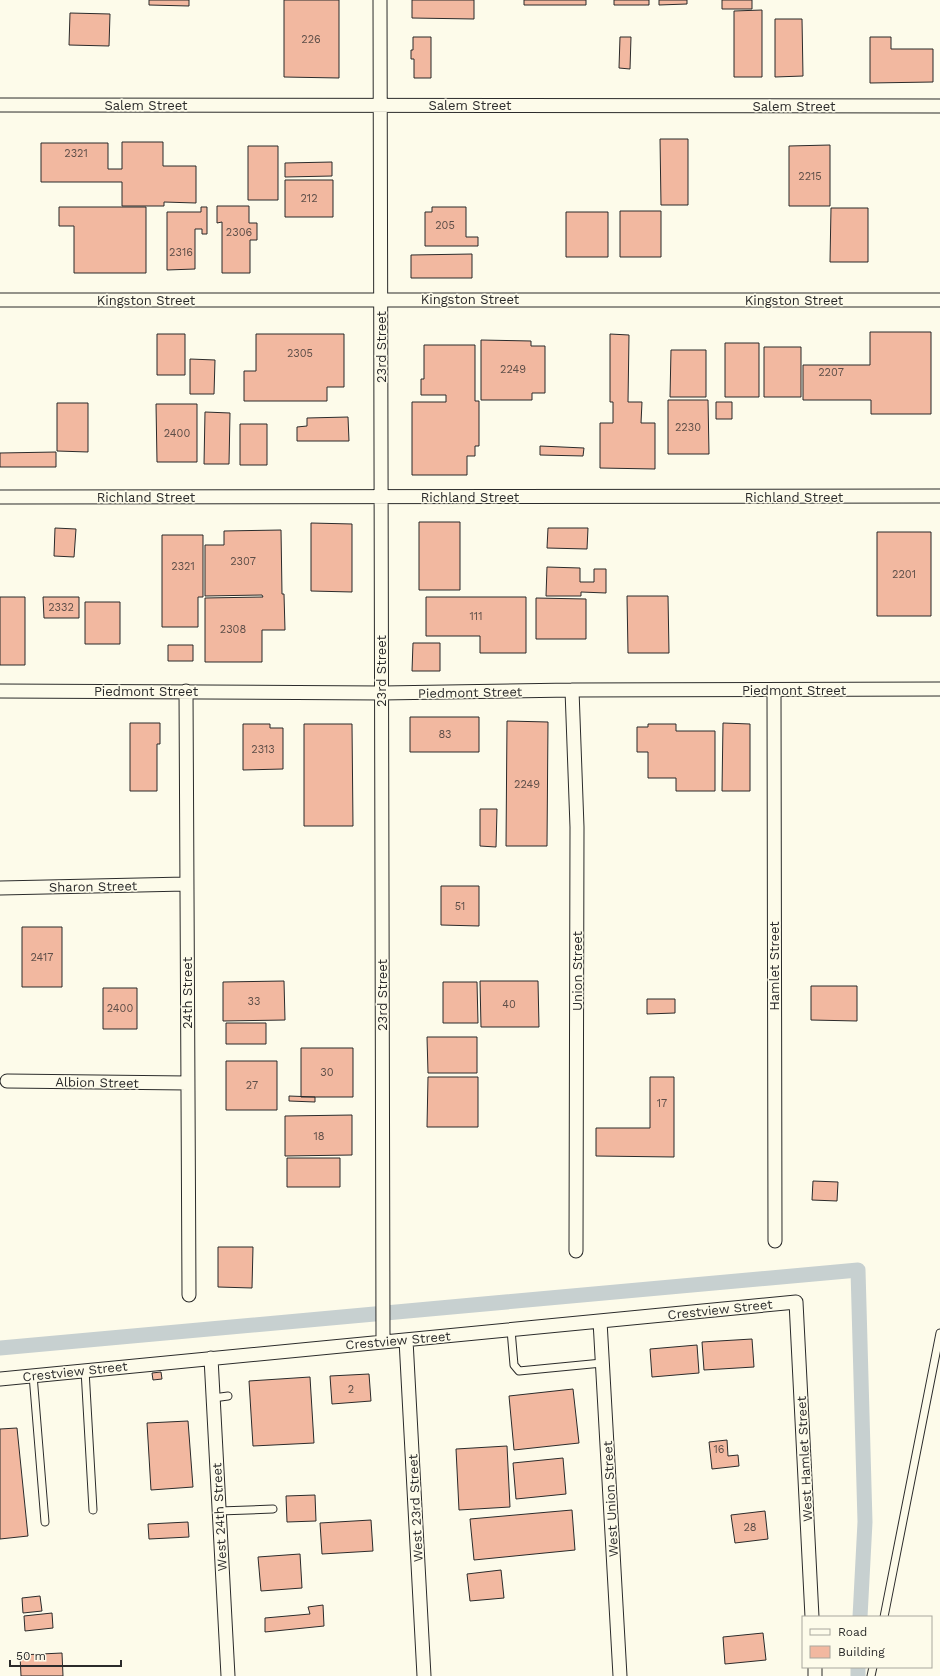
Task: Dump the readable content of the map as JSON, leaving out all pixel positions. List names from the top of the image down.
{
  "streets": {
    "street": [
      "Salem Street",
      "Kingston Street",
      "23rd Street",
      "Richland Street",
      "Piedmont Street",
      "Sharon Street",
      "Hamlet Street",
      "Union Street",
      "24th Street",
      "Albion Street",
      "Crestview Street",
      "West Hamlet Street",
      "West Union Street",
      "West 23rd Street",
      "West 24th Street"
    ]
  },
  "crossings": [
    ["Salem Street", "23rd Street"],
    ["Kingston Street", "23rd Street"],
    ["23rd Street", "Richland Street"],
    ["23rd Street", "Piedmont Street"],
    ["23rd Street", "Crestview Street"],
    ["Piedmont Street", "Hamlet Street"],
    ["Piedmont Street", "Union Street"],
    ["Piedmont Street", "24th Street"],
    ["Sharon Street", "24th Street"],
    ["24th Street", "Albion Street"],
    ["Crestview Street", "West Hamlet Street"],
    ["Crestview Street", "West Union Street"],
    ["Crestview Street", "West 23rd Street"],
    ["Crestview Street", "West 24th Street"]
  ],
  "house_numbers": [
    "226",
    "2321",
    "2215",
    "212",
    "205",
    "2306",
    "2316",
    "2305",
    "2249",
    "2207",
    "2230",
    "2400",
    "2307",
    "2321",
    "2201",
    "2332",
    "111",
    "2308",
    "83",
    "2313",
    "2249",
    "51",
    "2417",
    "33",
    "40",
    "2400",
    "30",
    "27",
    "17",
    "18",
    "2",
    "16",
    "28"
  ],
  "legend": ["Road", "Building"],
  "scale_bar": "50 m"
}
